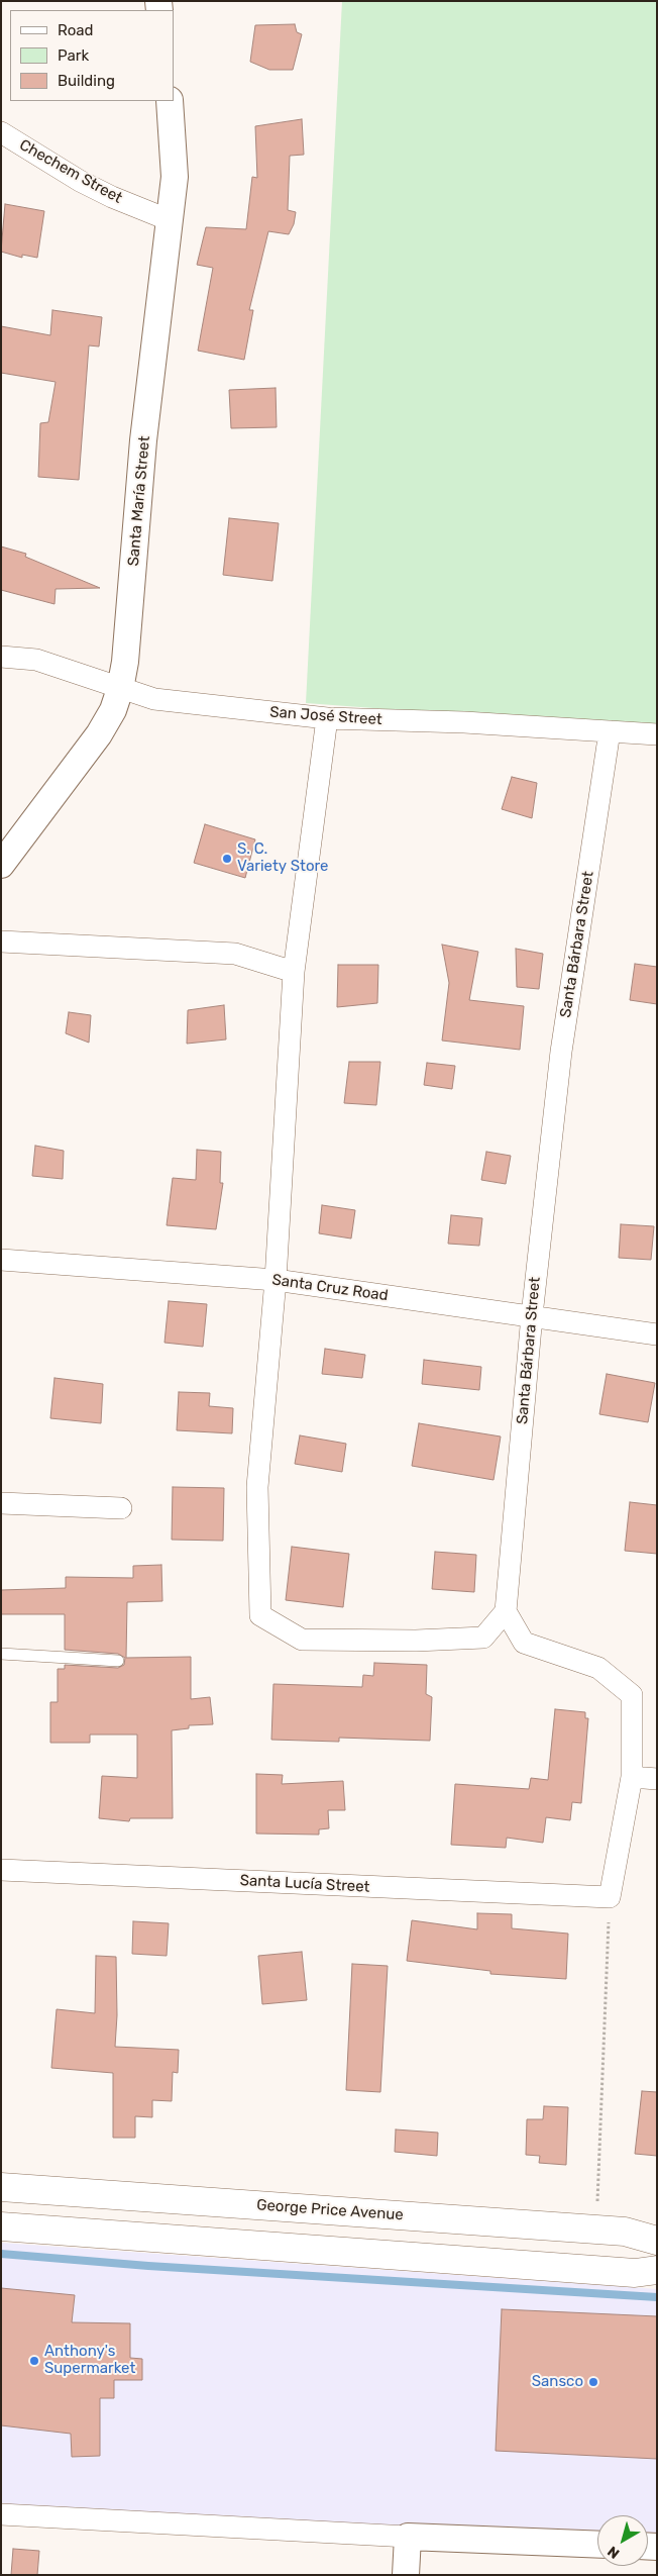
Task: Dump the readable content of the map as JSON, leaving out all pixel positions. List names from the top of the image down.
{
  "streets": {
    "main road": ["George Price Avenue"],
    "street": [
      "Chechem Street",
      "Santa María Street",
      "San José Street",
      "Santa Bárbara Street",
      "Santa Cruz Road",
      "Santa Lucía Street"
    ]
  },
  "crossings": [
    ["Chechem Street", "Santa María Street"],
    ["Santa María Street", "San José Street"],
    ["San José Street", "Santa Bárbara Street"],
    ["Santa Bárbara Street", "Santa Cruz Road"]
  ],
  "places": ["S. C. Variety Store", "Anthony's Supermarket", "Sansco"],
  "legend": ["Road", "Park", "Building"],
  "north": "bottom left"
}
